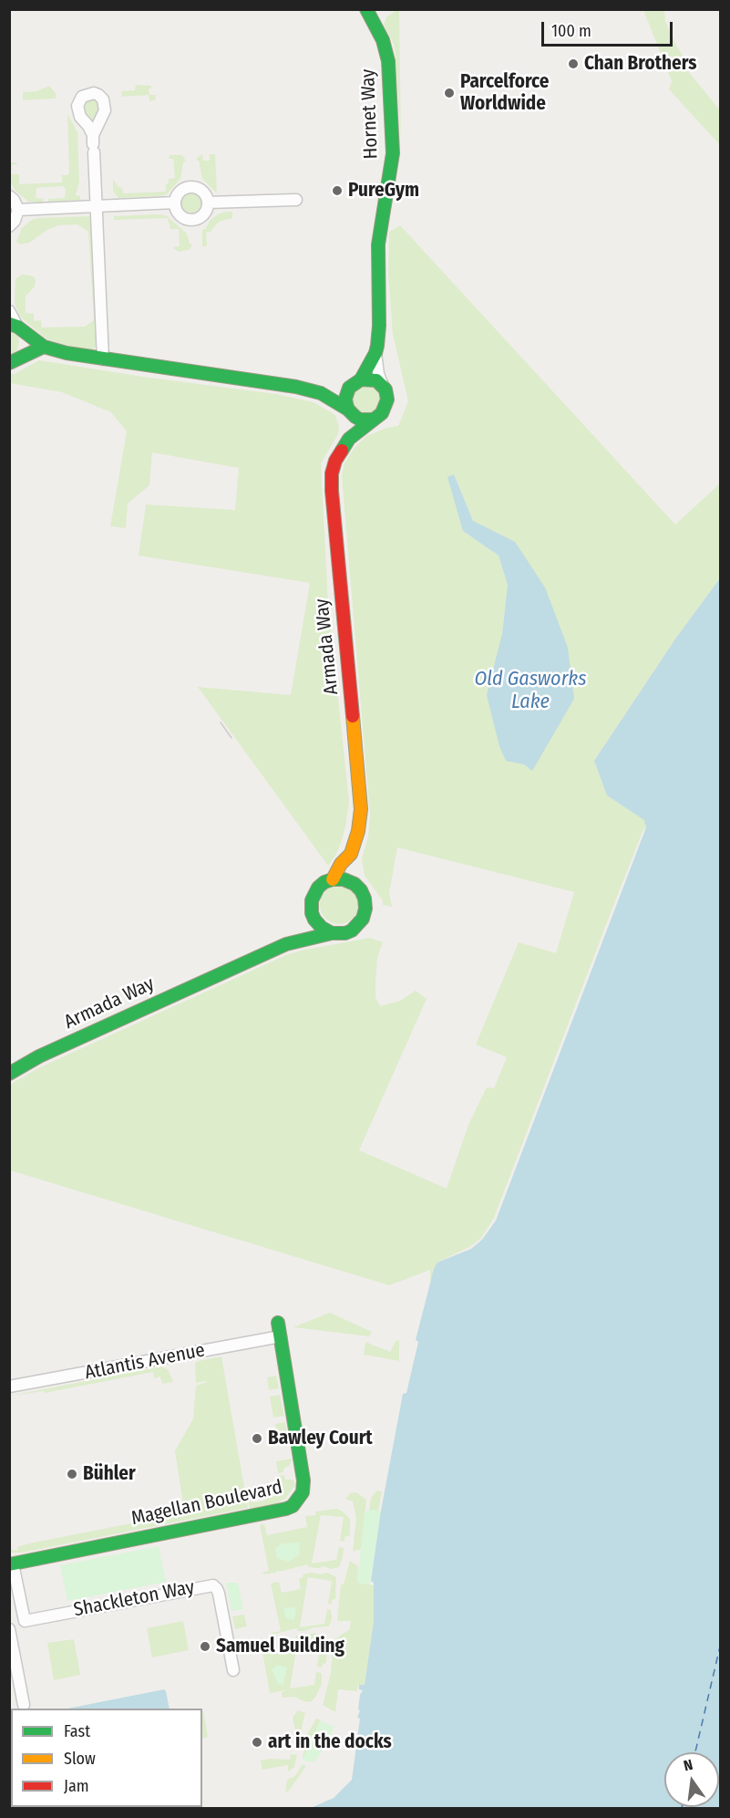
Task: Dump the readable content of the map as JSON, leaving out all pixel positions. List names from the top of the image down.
{
  "streets": {
    "street": [
      "Hornet Way",
      "Armada Way",
      "Atlantis Avenue",
      "Magellan Boulevard",
      "Shackleton Way"
    ]
  },
  "crossings": [
    ["Hornet Way", "Armada Way"],
    ["Atlantis Avenue", "Magellan Boulevard"],
    ["Magellan Boulevard", "Shackleton Way"]
  ],
  "water": ["Old Gasworks Lake"],
  "places": [
    "Chan Brothers",
    "Parcelforce Worldwide",
    "PureGym",
    "Bawley Court",
    "Bühler",
    "Samuel Building",
    "art in the docks"
  ],
  "legend": ["Fast", "Slow", "Jam"],
  "scale_bar": "100 m",
  "north": "top"
}
